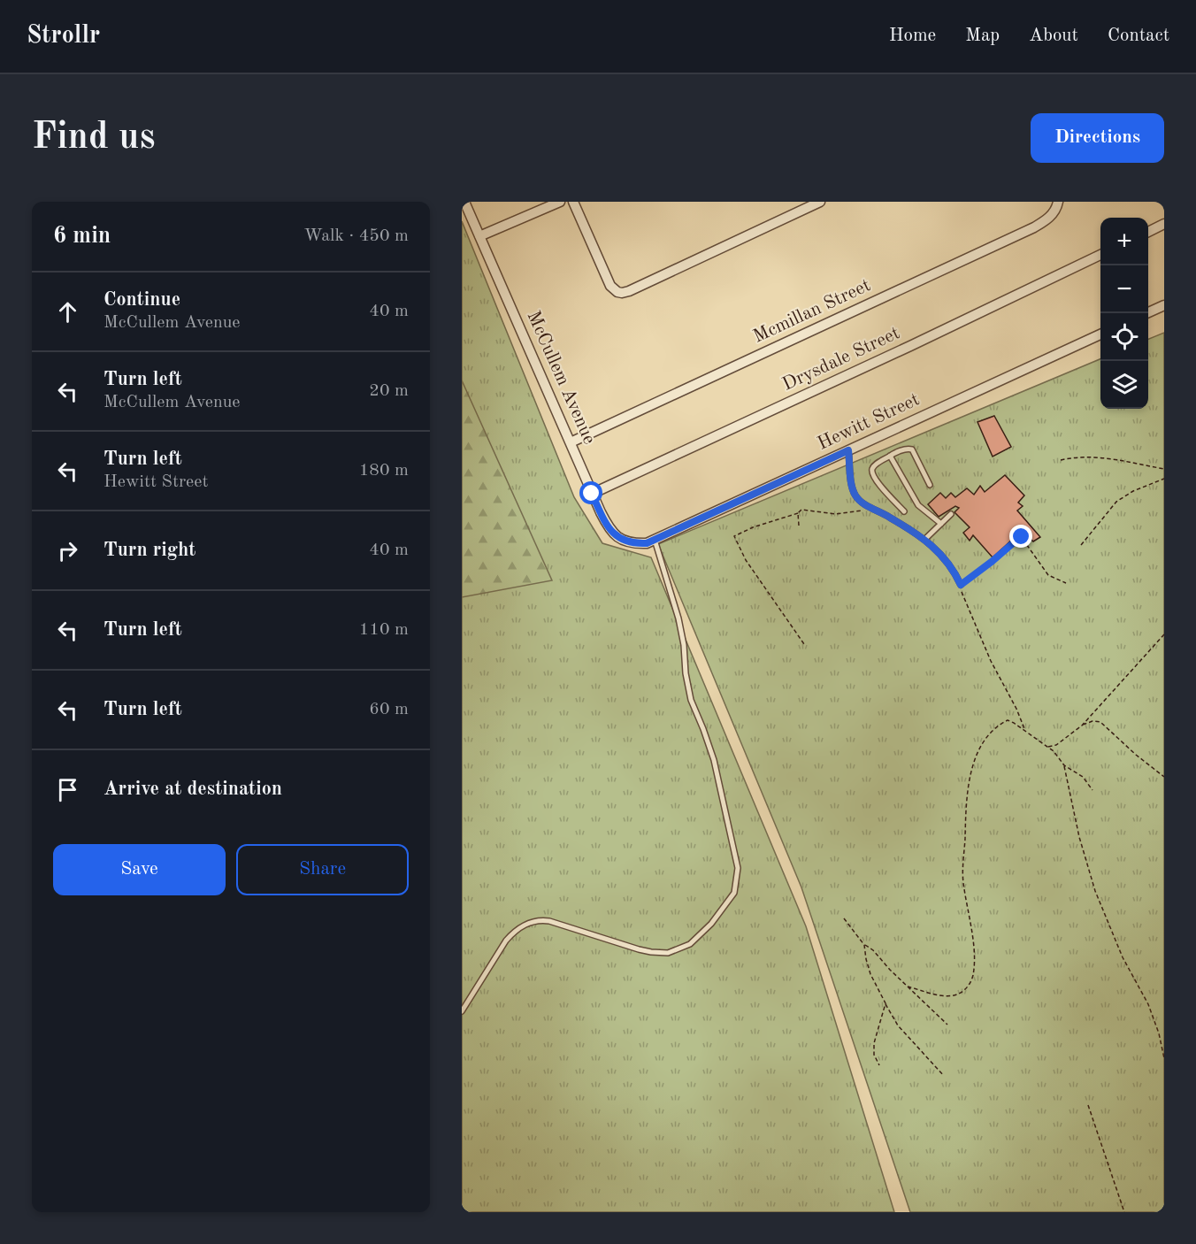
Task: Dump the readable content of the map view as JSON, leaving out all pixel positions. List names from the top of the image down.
{
  "streets": {
    "street": [
      "Mcmillan Street",
      "Drysdale Street",
      "McCullem Avenue",
      "Hewitt Street"
    ]
  },
  "crossings": [
    ["Mcmillan Street", "McCullem Avenue"],
    ["Drysdale Street", "McCullem Avenue"],
    ["McCullem Avenue", "Hewitt Street"]
  ],
  "page": {
    "header": "Strollr",
    "nav": [
      "Home",
      "Map",
      "About",
      "Contact"
    ],
    "buttons": [
      "Directions",
      ["Save", "Share"]
    ],
    "title": "Find us",
    "heading": ["6 min", "Walk · 450 m"],
    "map_buttons": ["+", "−"],
    "list": [
      ["Continue", "McCullem Avenue", "40 m"],
      ["Turn left", "McCullem Avenue", "20 m"],
      ["Turn left", "Hewitt Street", "180 m"],
      ["Turn right", "40 m"],
      ["Turn left", "110 m"],
      ["Turn left", "60 m"],
      "Arrive at destination"
    ]
  }
}
